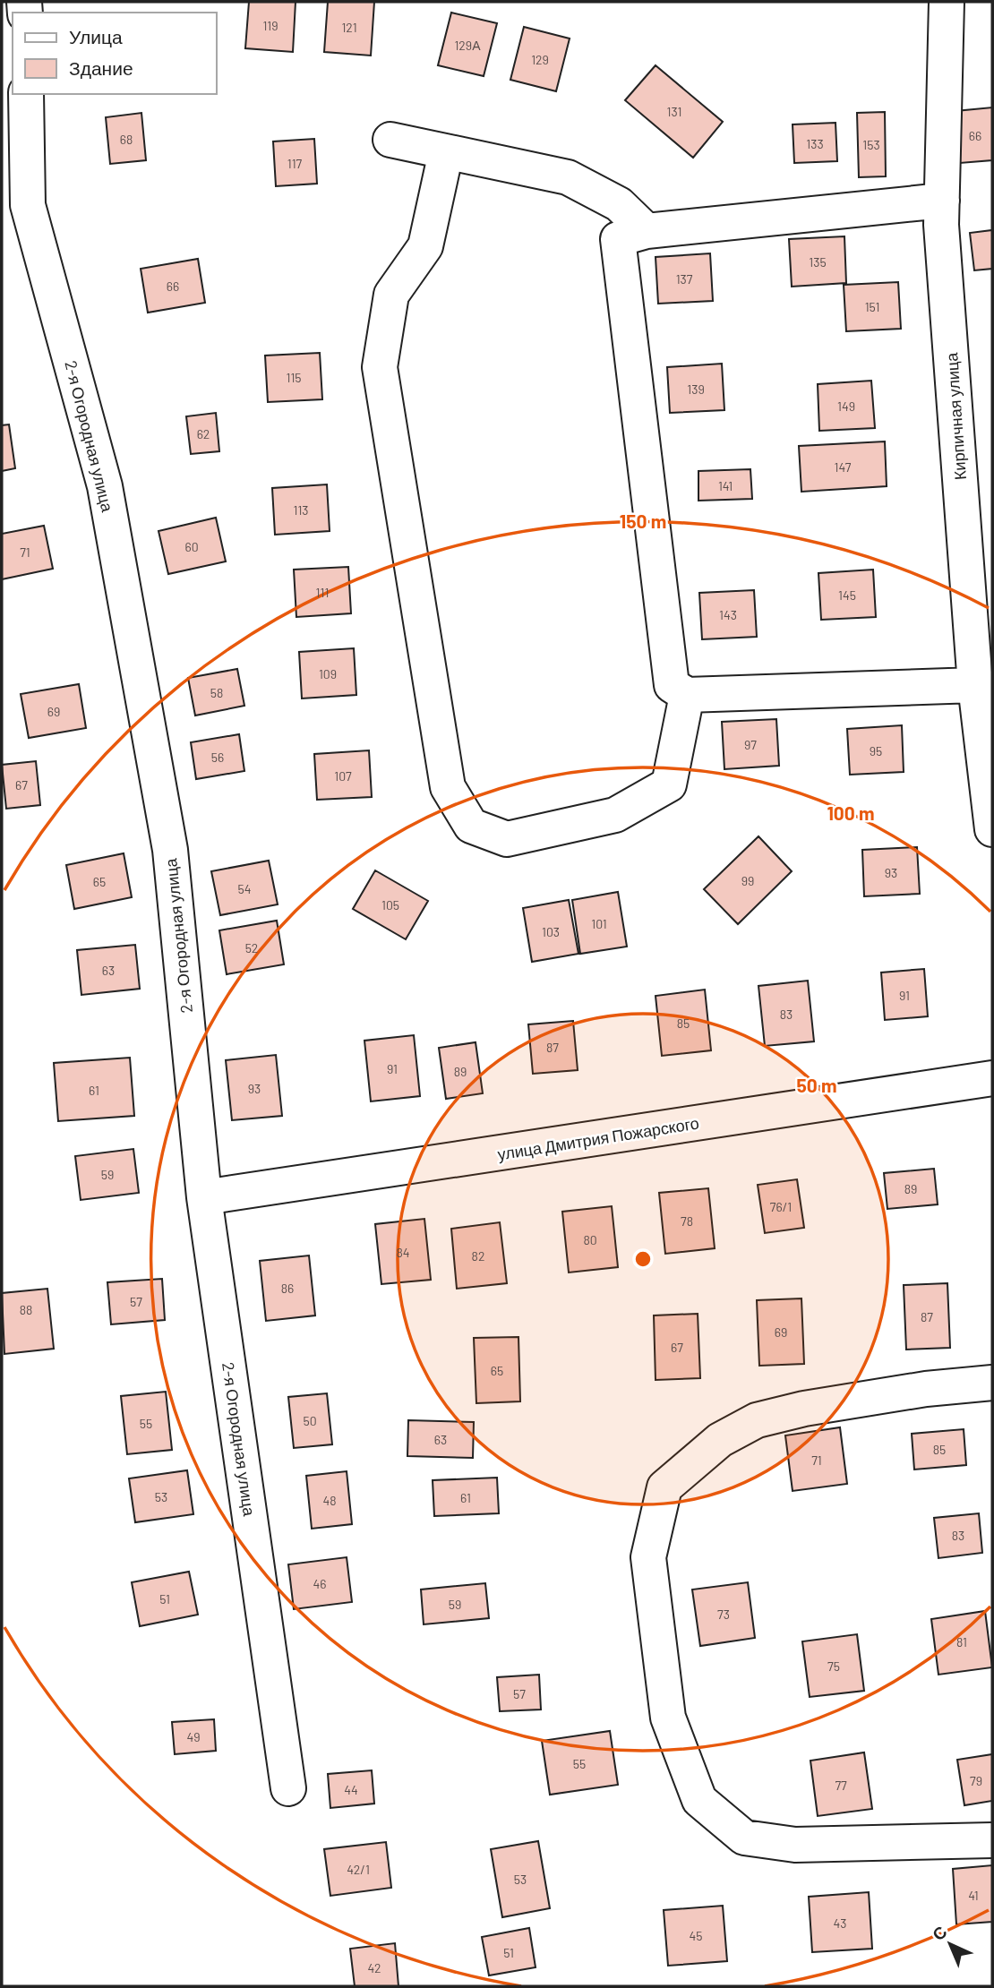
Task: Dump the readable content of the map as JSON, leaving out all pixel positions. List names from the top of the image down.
{
  "streets": {
    "street": ["Кирпичная улица", "2-я Огородная улица", "улица Дмитрия Пожарского"]
  },
  "crossings": [
    ["2-я Огородная улица", "улица Дмитрия Пожарского"]
  ],
  "house_numbers": [
    "119",
    "121",
    "129А",
    "129",
    "131",
    "66",
    "68",
    "133",
    "153",
    "117",
    "135",
    "137",
    "66",
    "151",
    "115",
    "139",
    "149",
    "62",
    "147",
    "141",
    "113",
    "60",
    "71",
    "111",
    "145",
    "143",
    "109",
    "58",
    "69",
    "97",
    "95",
    "56",
    "107",
    "67",
    "93",
    "99",
    "65",
    "54",
    "105",
    "101",
    "103",
    "52",
    "63",
    "91",
    "83",
    "85",
    "87",
    "91",
    "89",
    "93",
    "61",
    "59",
    "89",
    "76/1",
    "78",
    "80",
    "84",
    "82",
    "86",
    "57",
    "88",
    "87",
    "69",
    "67",
    "65",
    "50",
    "55",
    "63",
    "85",
    "71",
    "53",
    "61",
    "48",
    "83",
    "46",
    "51",
    "59",
    "73",
    "81",
    "75",
    "57",
    "49",
    "55",
    "79",
    "77",
    "44",
    "42/1",
    "53",
    "41",
    "43",
    "45",
    "51",
    "42"
  ],
  "legend": ["Улица", "Здание"],
  "north": "top left",
  "rings": ["150 m", "100 m", "50 m"]
}
